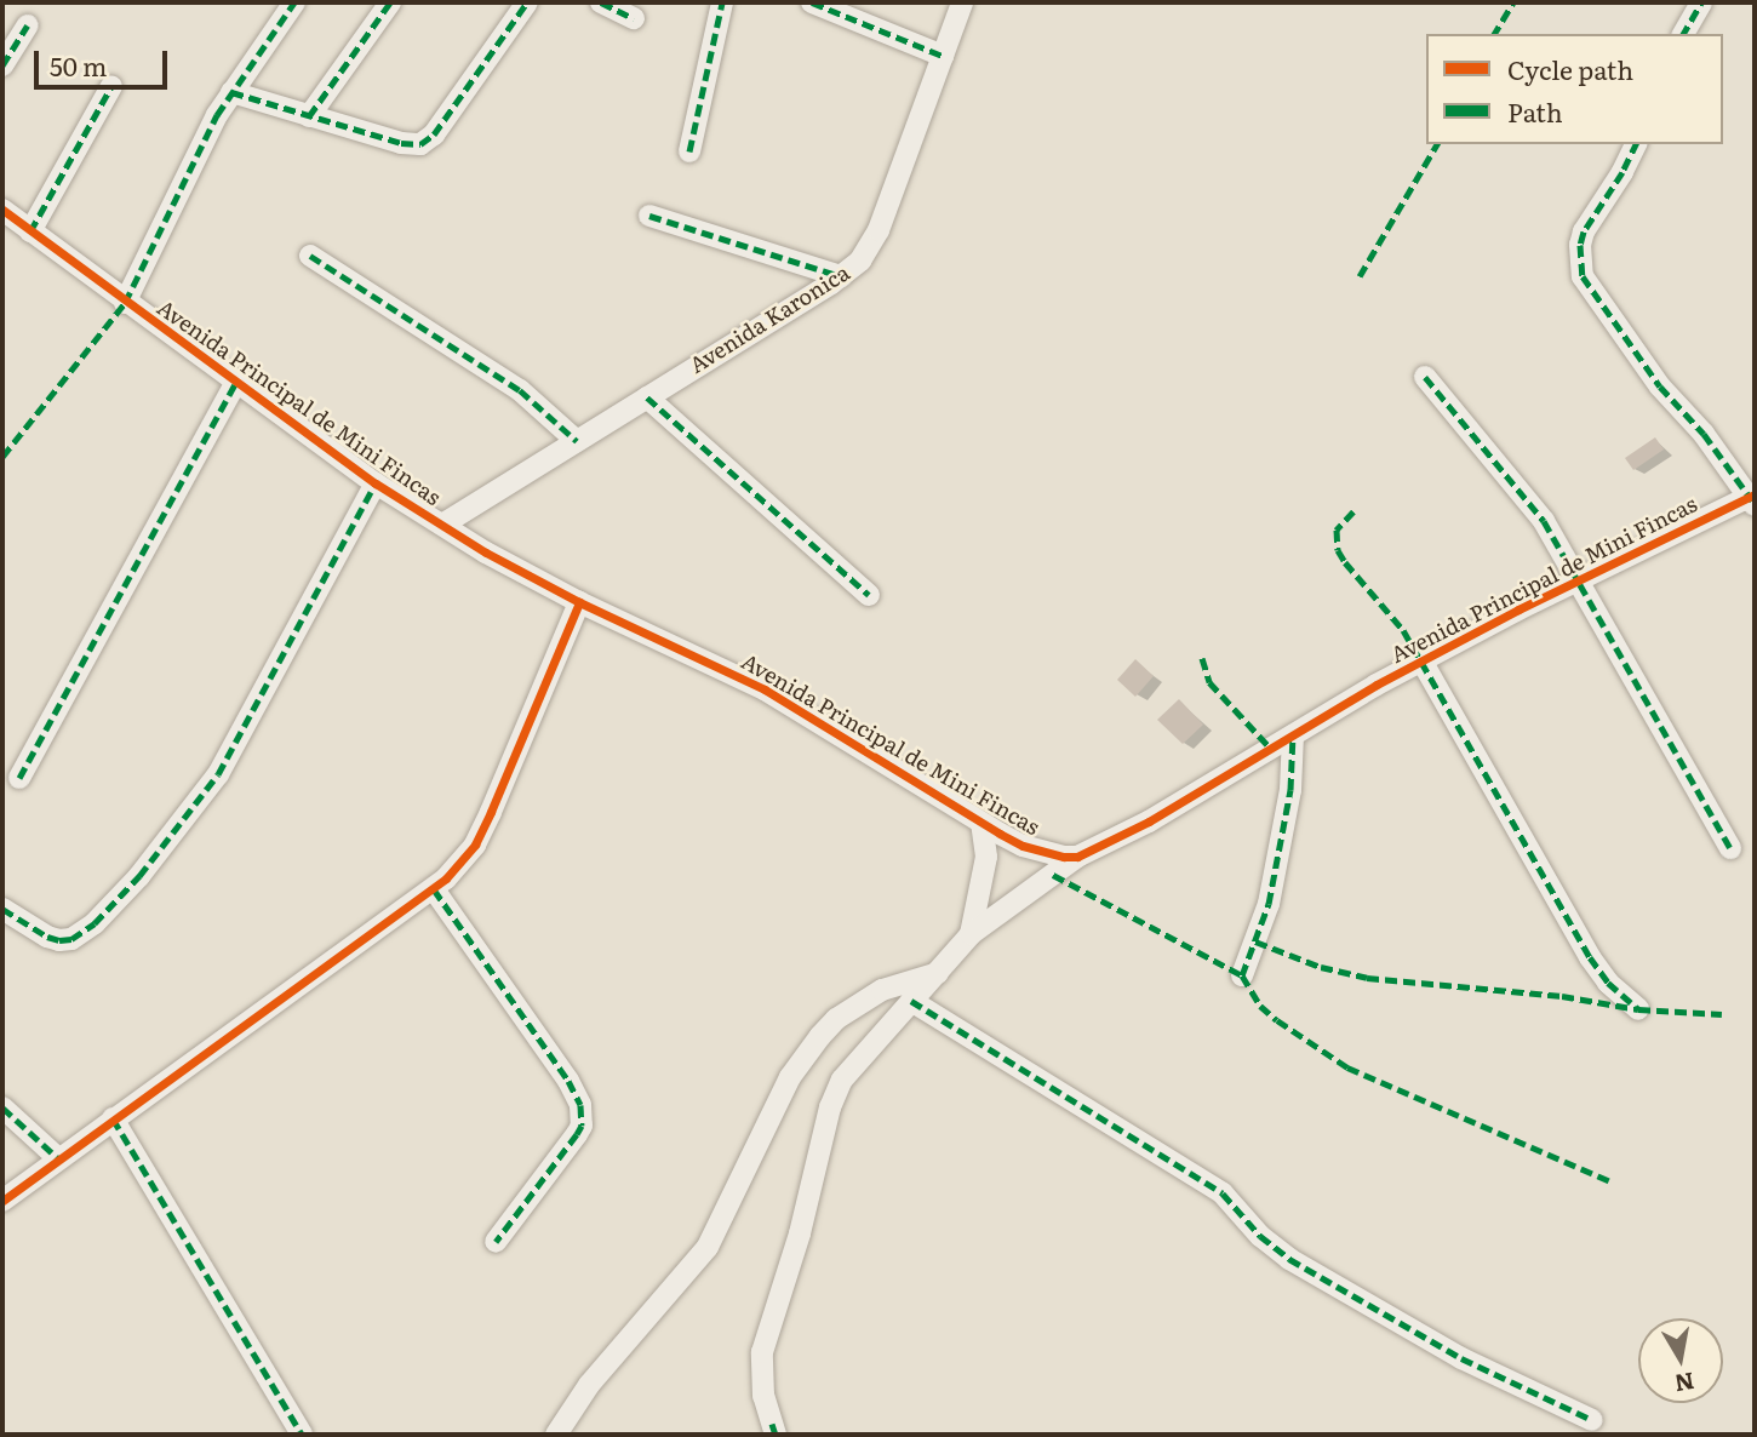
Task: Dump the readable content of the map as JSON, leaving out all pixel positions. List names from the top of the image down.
{
  "streets": {
    "street": ["Avenida Karonica", "Avenida Principal de Mini Fincas"]
  },
  "crossings": [
    ["Avenida Karonica", "Avenida Principal de Mini Fincas"]
  ],
  "legend": ["Cycle path", "Path"],
  "scale_bar": "50 m",
  "north": "bottom"
}
